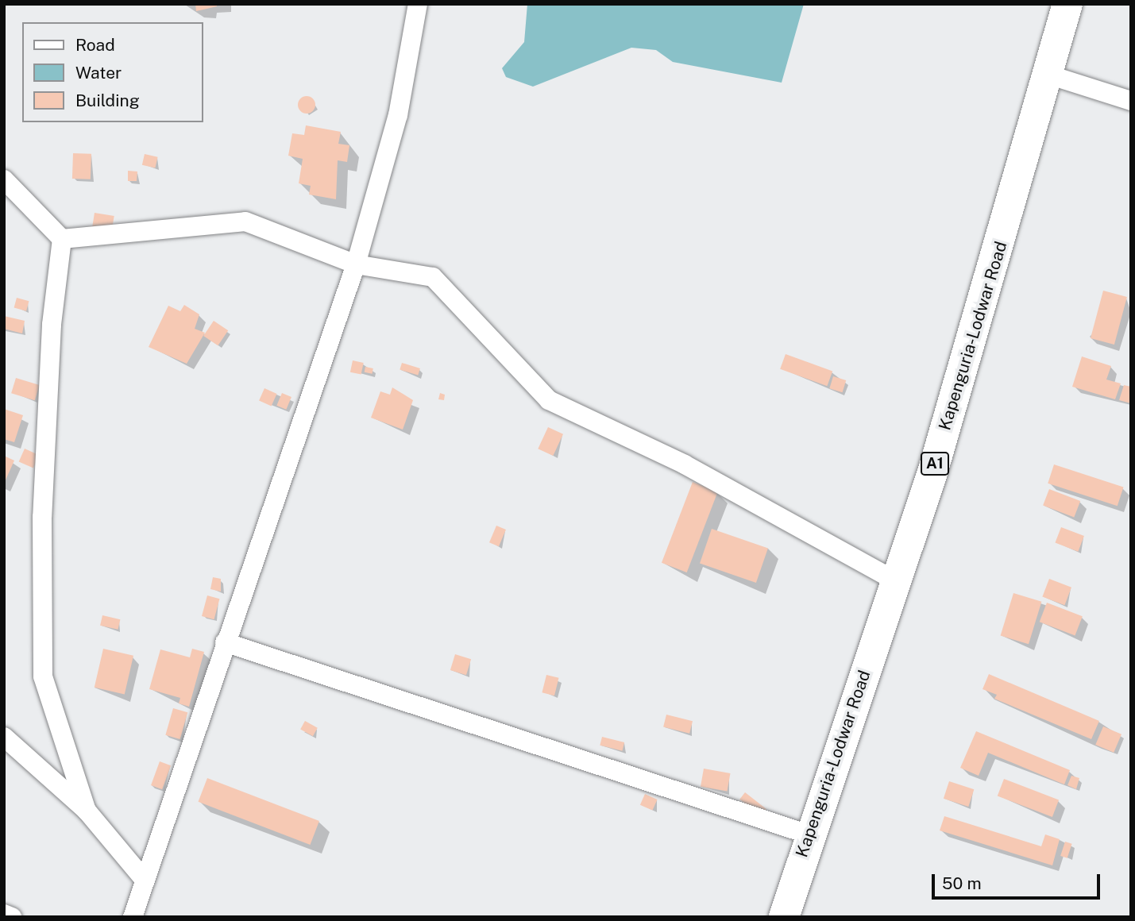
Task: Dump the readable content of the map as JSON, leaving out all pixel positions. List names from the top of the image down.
{
  "streets": {
    "highway": ["Kapenguria-Lodwar Road", "A1"]
  },
  "legend": ["Road", "Water", "Building"],
  "scale_bar": "50 m"
}
